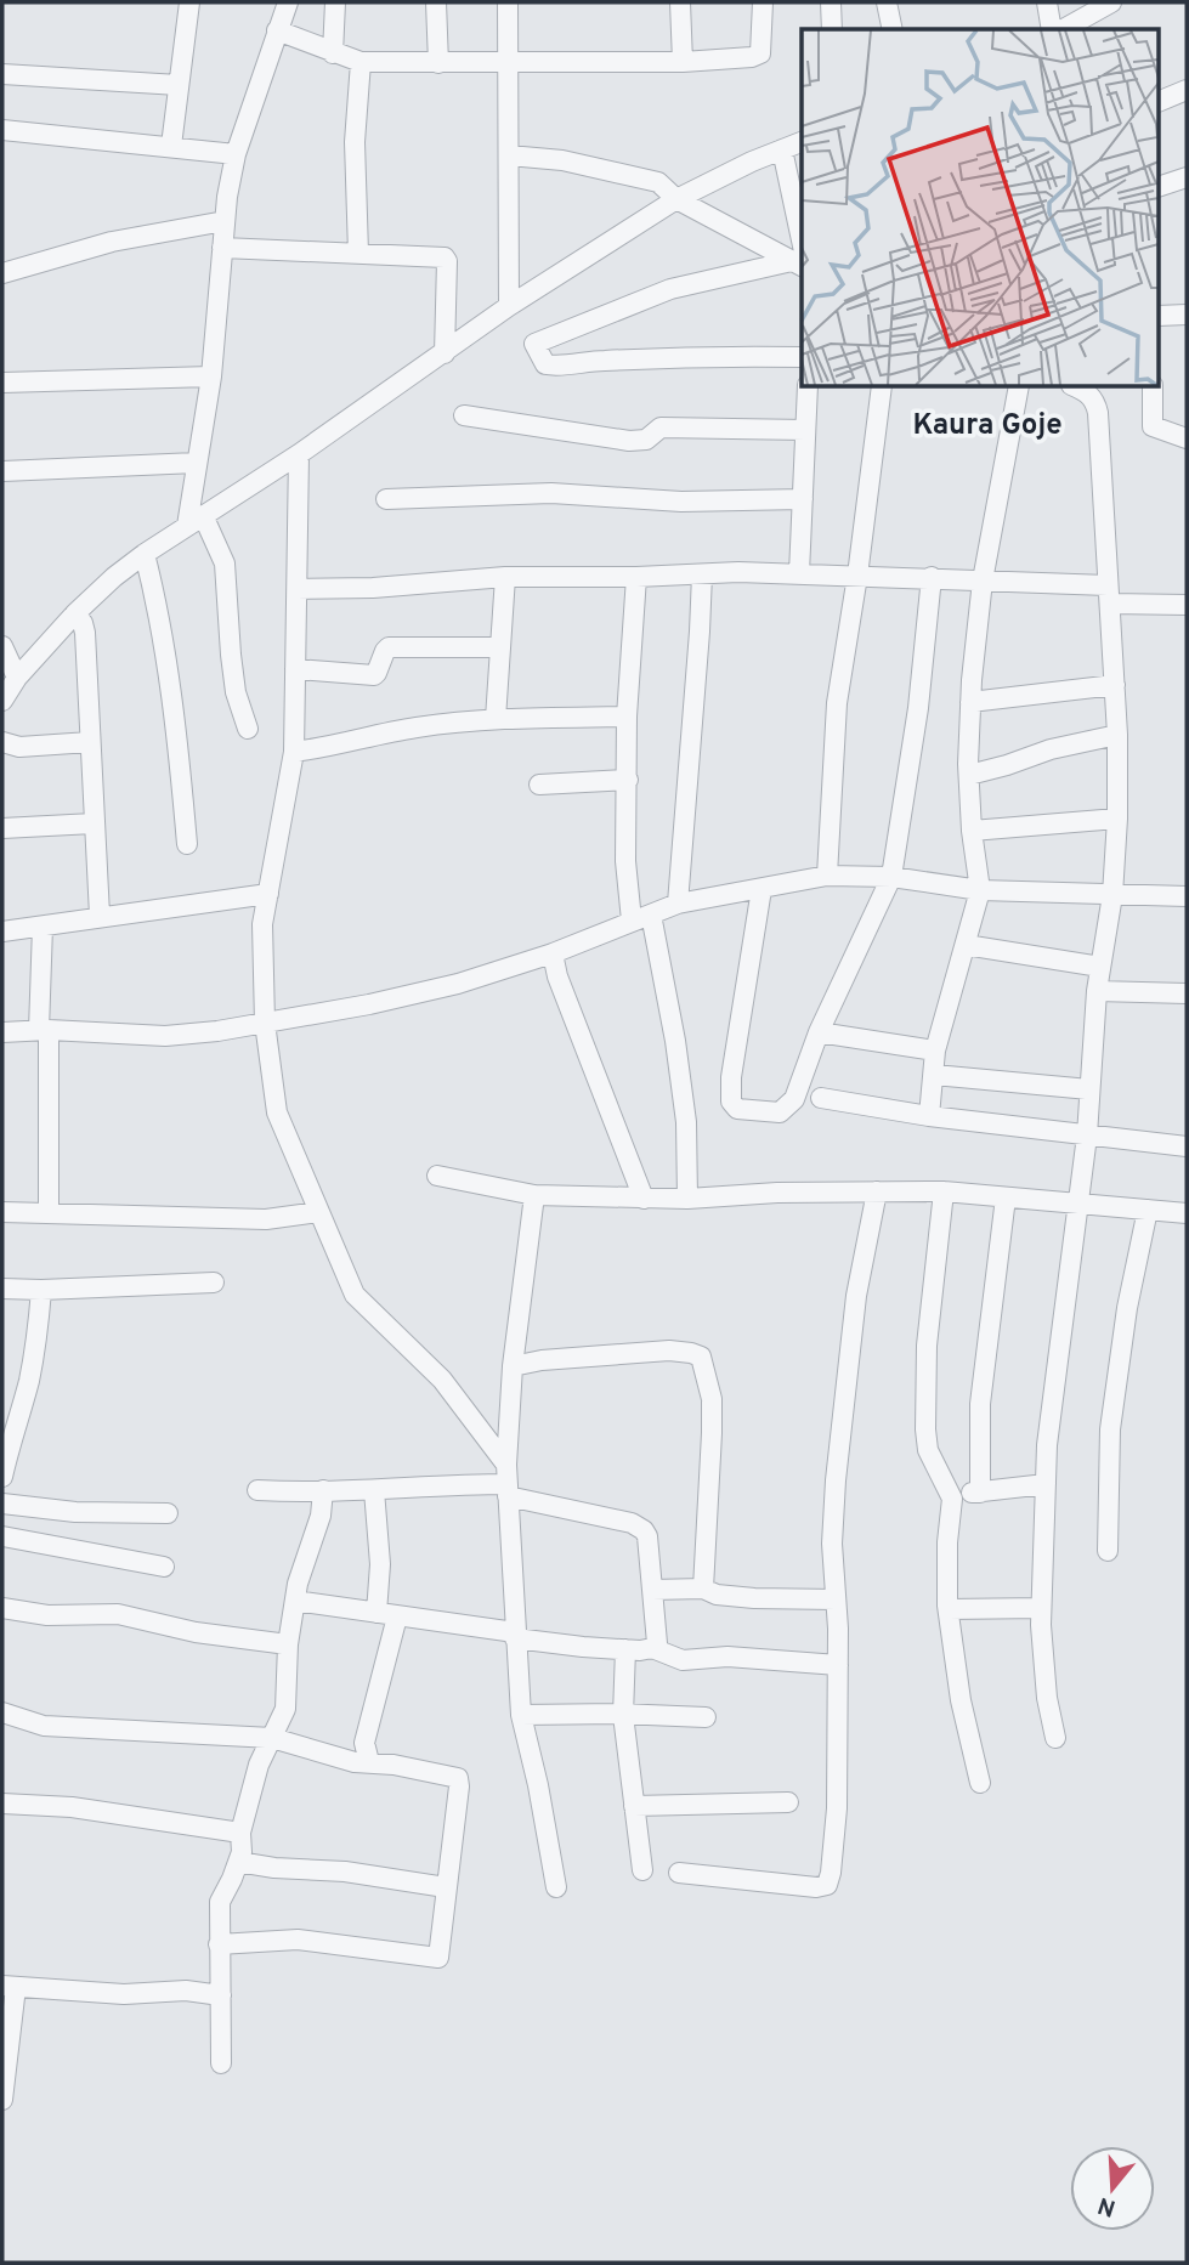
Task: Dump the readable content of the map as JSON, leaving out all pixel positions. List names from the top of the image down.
{
  "districts": ["Kaura Goje"],
  "north": "bottom"
}
